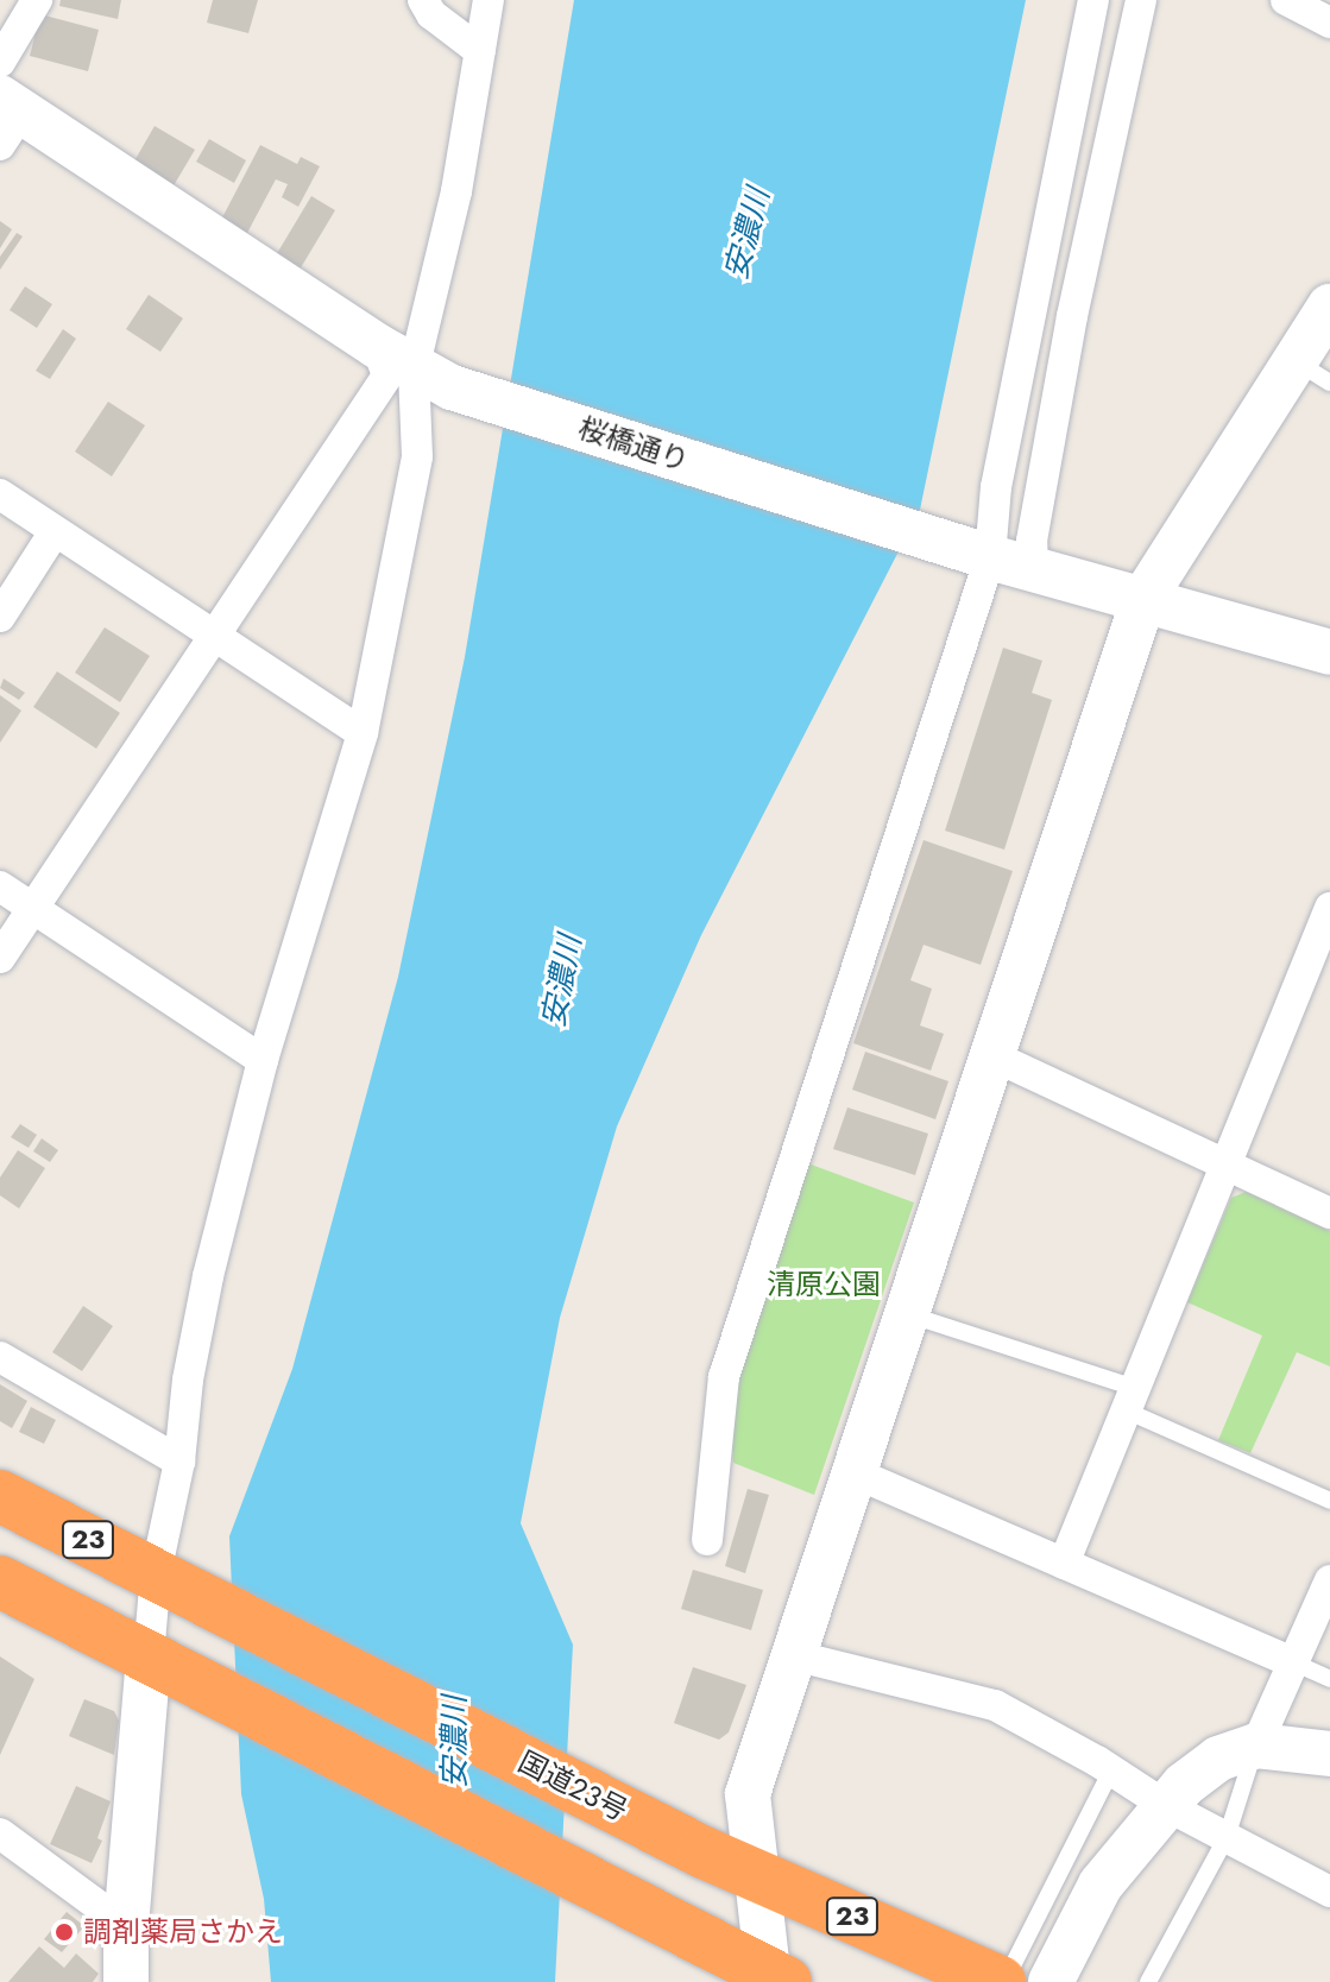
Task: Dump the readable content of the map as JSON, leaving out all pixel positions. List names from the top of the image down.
{
  "streets": {
    "highway": ["23", "国道23号"],
    "street": ["桜橋通り"]
  },
  "water": ["安濃川"],
  "parks": ["清原公園"],
  "places": ["調剤薬局さかえ"]
}
